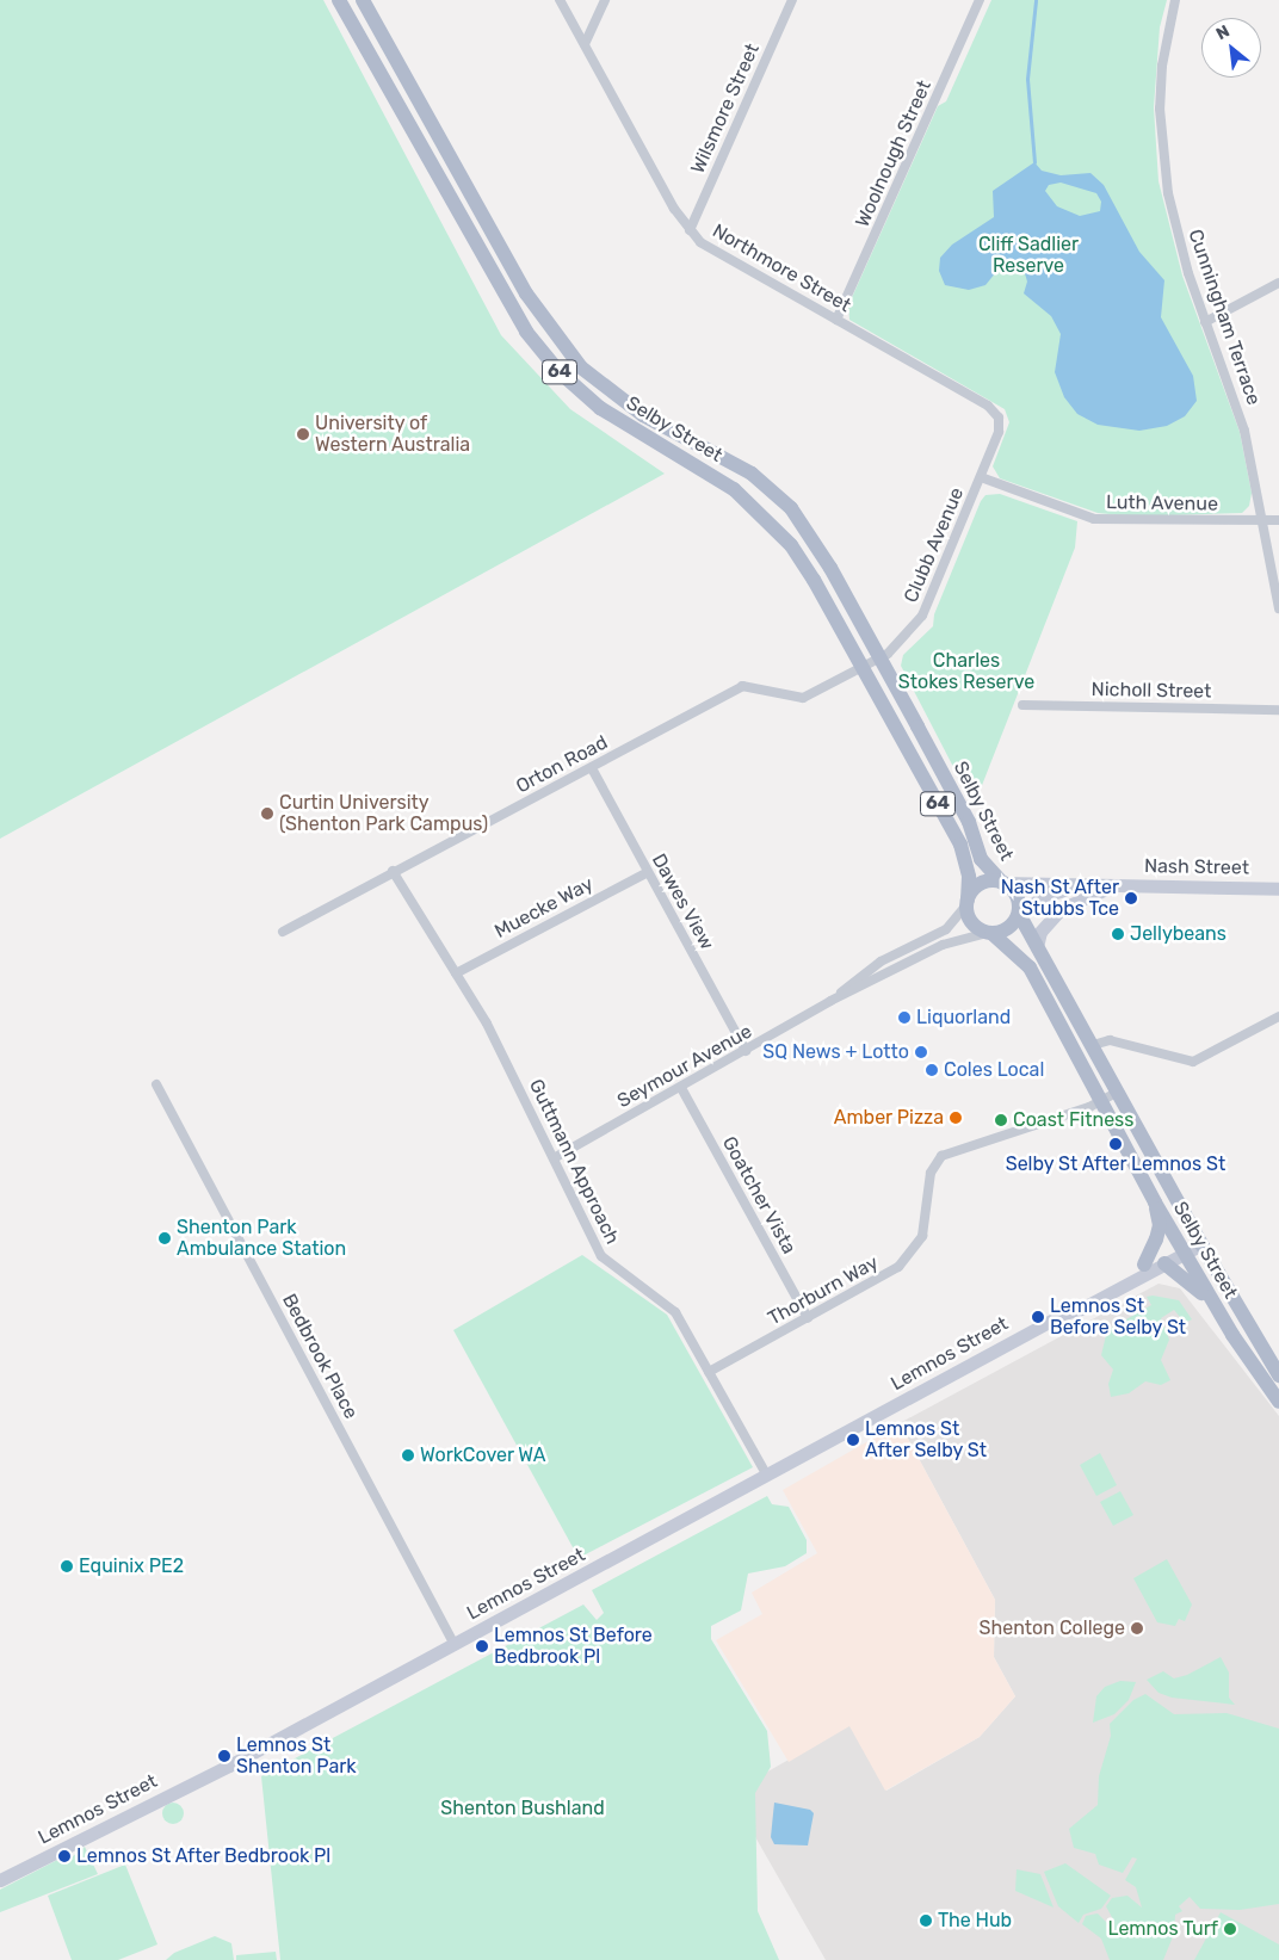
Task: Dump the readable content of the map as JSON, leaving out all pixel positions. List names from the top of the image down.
{
  "streets": {
    "main road": ["64", "Selby Street"],
    "street": [
      "Wilsmore Street",
      "Woolnough Street",
      "Northmore Street",
      "Cunningham Terrace",
      "Luth Avenue",
      "Clubb Avenue",
      "Nicholl Street",
      "Orton Road",
      "Nash Street",
      "Dawes View",
      "Muecke Way",
      "Seymour Avenue",
      "Guttmann Approach",
      "Goatcher Vista",
      "Thorburn Way",
      "Lemnos Street",
      "Bedbrook Place"
    ]
  },
  "crossings": [
    ["Wilsmore Street", "Northmore Street"],
    ["Woolnough Street", "Northmore Street"],
    ["Northmore Street", "Clubb Avenue"],
    ["Cunningham Terrace", "Luth Avenue"],
    ["64", "Selby Street"],
    ["64", "Nash Street"],
    ["64", "Seymour Avenue"],
    ["Selby Street", "Clubb Avenue"],
    ["Selby Street", "Orton Road"],
    ["Selby Street", "Nash Street"],
    ["Selby Street", "Seymour Avenue"],
    ["Selby Street", "Thorburn Way"],
    ["Selby Street", "Lemnos Street"],
    ["Luth Avenue", "Clubb Avenue"],
    ["Clubb Avenue", "Orton Road"],
    ["Orton Road", "Dawes View"],
    ["Orton Road", "Guttmann Approach"],
    ["Nash Street", "Seymour Avenue"],
    ["Dawes View", "Muecke Way"],
    ["Dawes View", "Seymour Avenue"],
    ["Muecke Way", "Guttmann Approach"],
    ["Seymour Avenue", "Guttmann Approach"],
    ["Seymour Avenue", "Goatcher Vista"],
    ["Guttmann Approach", "Thorburn Way"],
    ["Guttmann Approach", "Lemnos Street"],
    ["Goatcher Vista", "Thorburn Way"],
    ["Lemnos Street", "Bedbrook Place"]
  ],
  "parks": ["Cliff Sadlier Reserve", "Charles Stokes Reserve", "Shenton Bushland"],
  "places": [
    "University of Western Australia",
    "Curtin University (Shenton Park Campus)",
    "Nash St After Stubbs Tce",
    "Jellybeans",
    "Liquorland",
    "SQ News + Lotto",
    "Coles Local",
    "Amber Pizza",
    "Coast Fitness",
    "Selby St After Lemnos St",
    "Shenton Park Ambulance Station",
    "Lemnos St Before Selby St",
    "Lemnos St After Selby St",
    "WorkCover WA",
    "Equinix PE2",
    "Shenton College",
    "Lemnos St Before Bedbrook Pl",
    "Lemnos St Shenton Park",
    "Lemnos St After Bedbrook Pl",
    "The Hub",
    "Lemnos Turf"
  ],
  "north": "top left"
}
